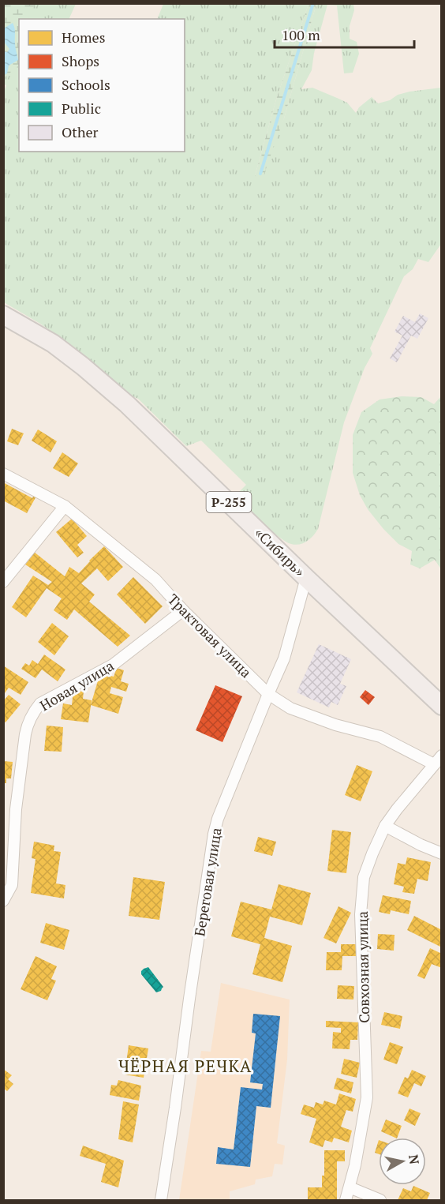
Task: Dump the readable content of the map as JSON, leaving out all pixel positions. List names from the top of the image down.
{
  "streets": {
    "highway": ["Р-255", "«Сибирь»"],
    "street": [
      "Трактовая улица",
      "Новая улица",
      "Береговая улица",
      "Совхозная улица"
    ]
  },
  "crossings": [
    ["«Сибирь»", "Береговая улица"],
    ["Трактовая улица", "Новая улица"],
    ["Трактовая улица", "Береговая улица"],
    ["Трактовая улица", "Совхозная улица"]
  ],
  "districts": ["ЧЁРНАЯ РЕЧКА"],
  "legend": [
    "Homes",
    "Shops",
    "Schools",
    "Public",
    "Other"
  ],
  "scale_bar": "100 m",
  "north": "right"
}
